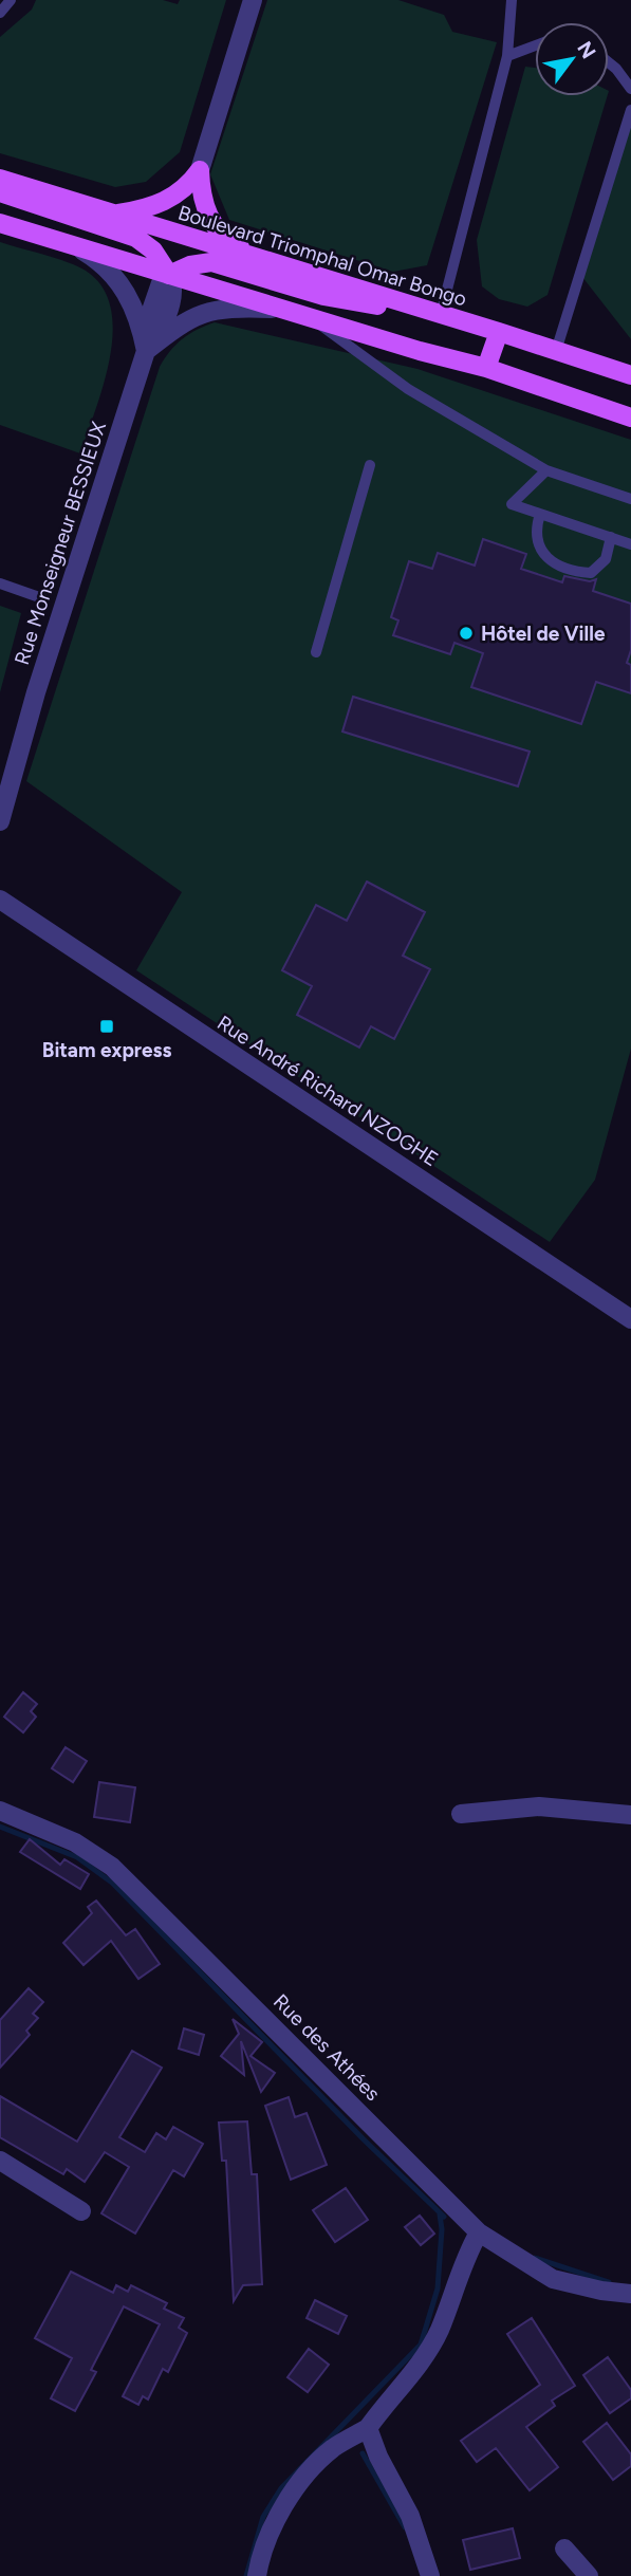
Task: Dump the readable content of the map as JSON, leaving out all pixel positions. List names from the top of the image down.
{
  "streets": {
    "main road": ["Boulevard Triomphal Omar Bongo"],
    "street": ["Rue Monseigneur BESSIEUX", "Rue André Richard NZOGHE", "Rue des Athées"]
  },
  "places": {
    "other": ["Hôtel de Ville"],
    "transit": ["Bitam express"]
  },
  "north": "top right"
}
